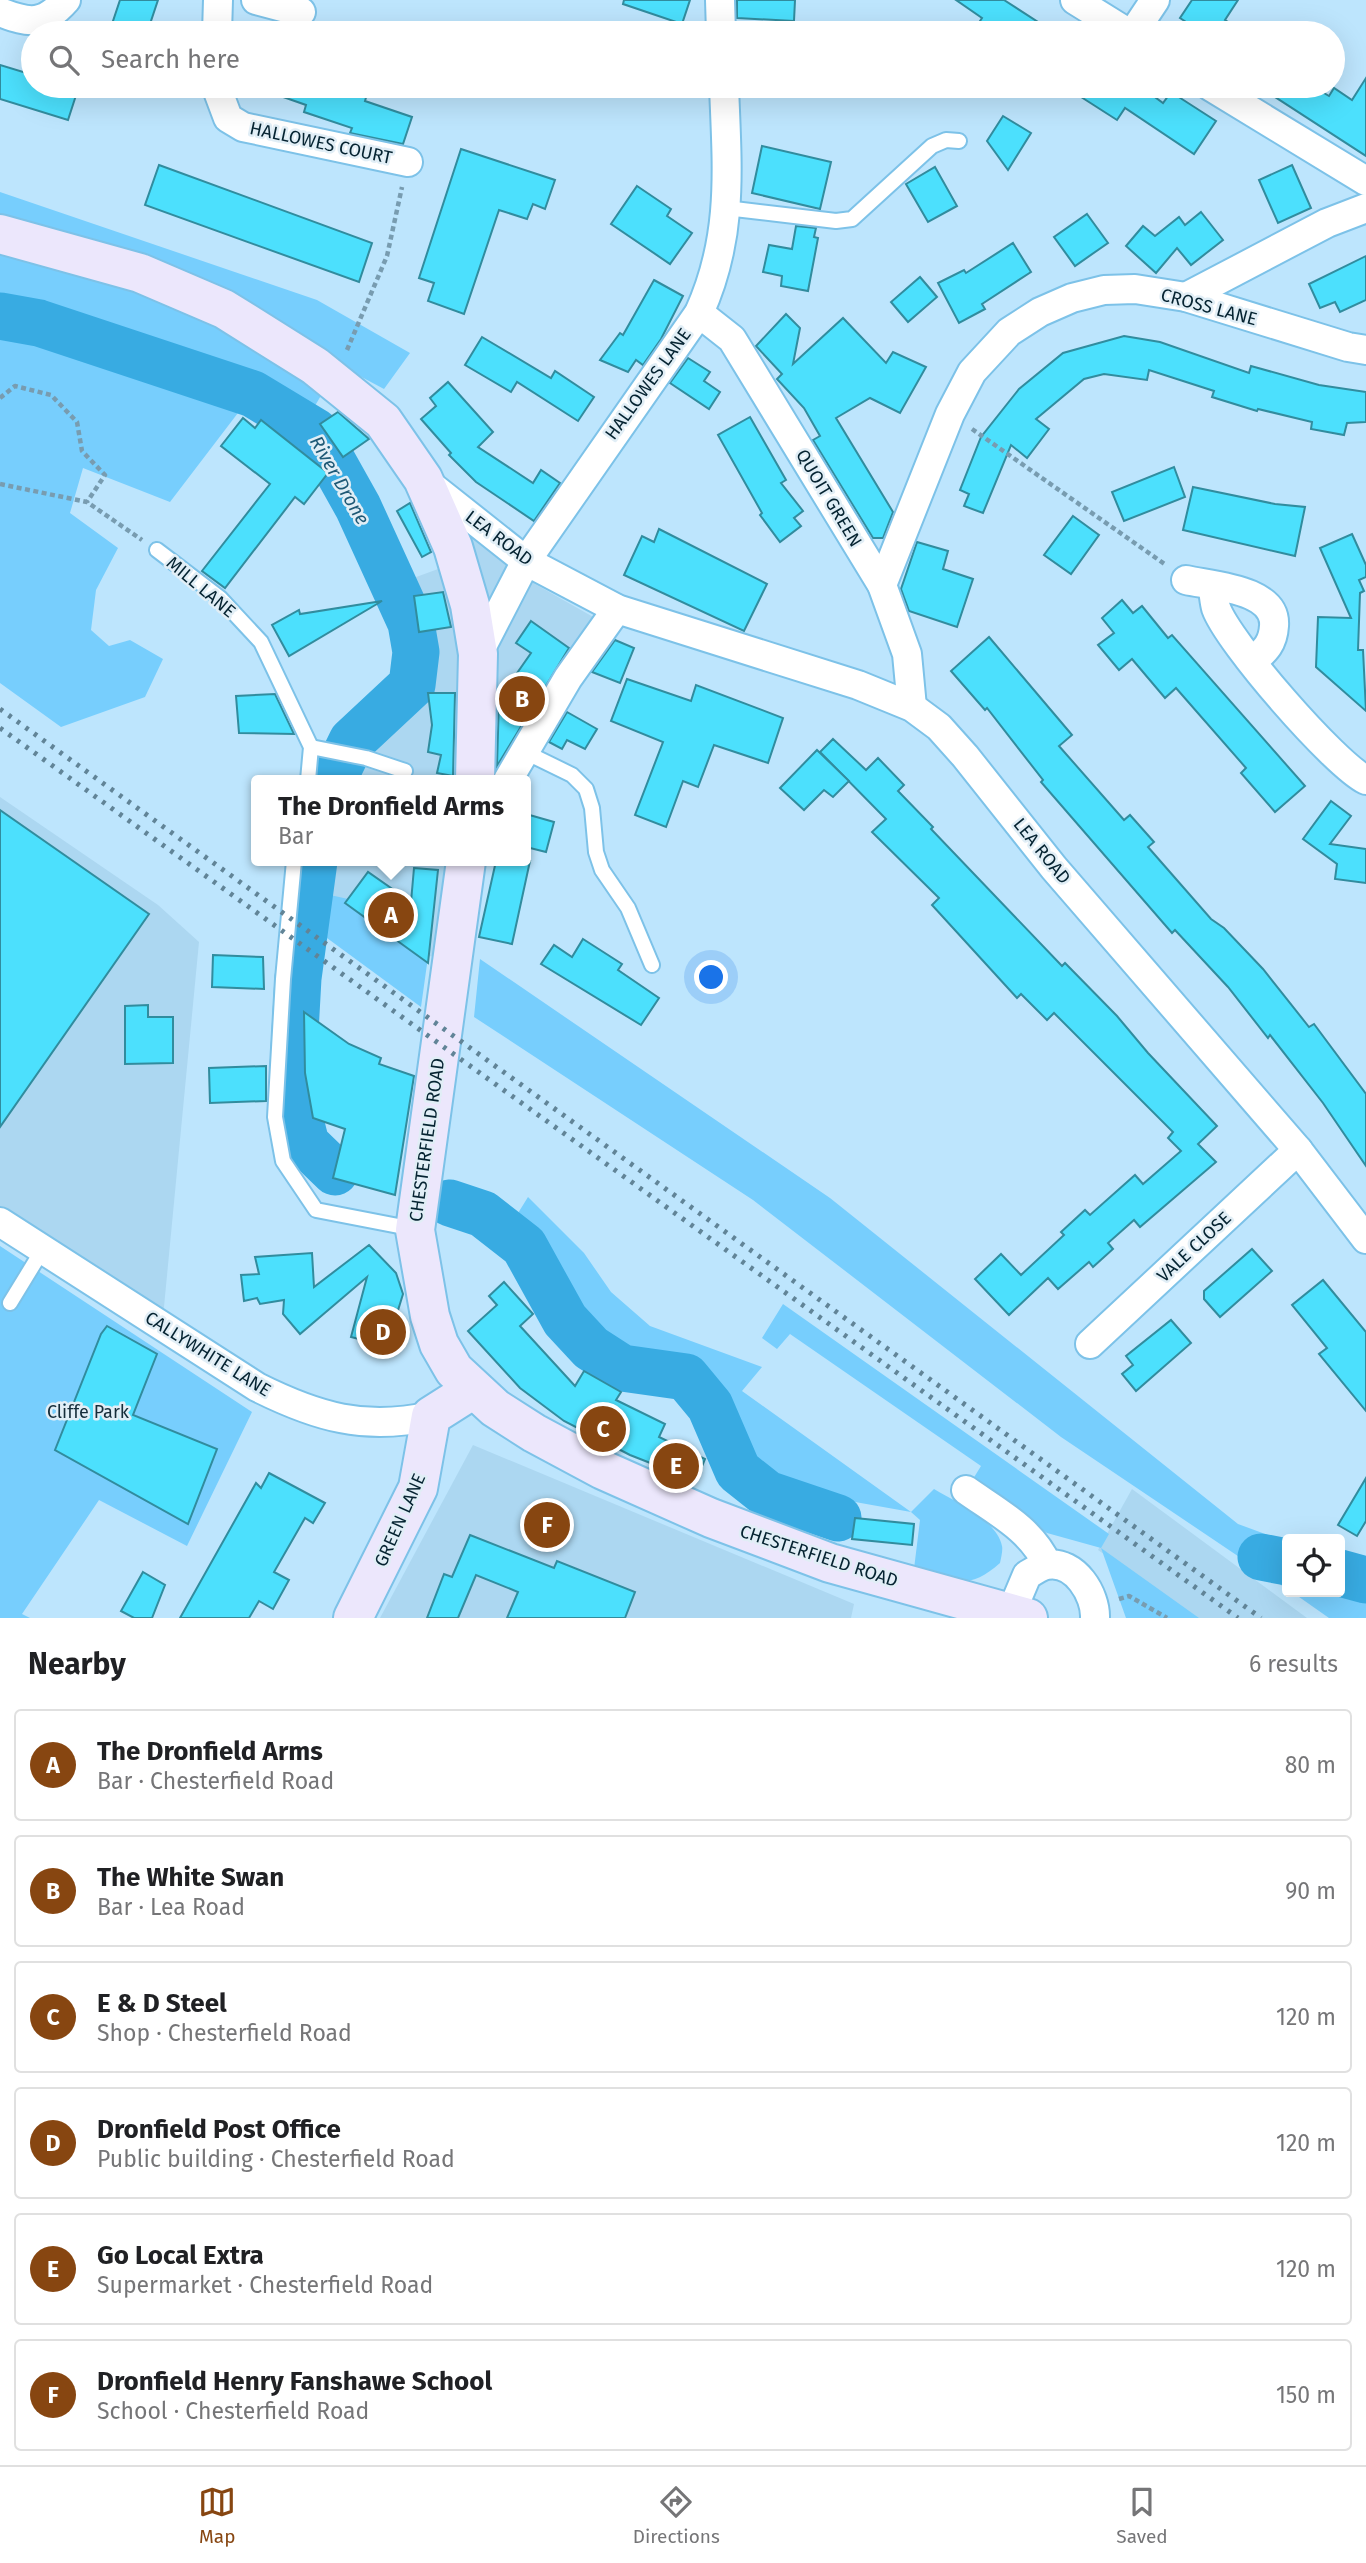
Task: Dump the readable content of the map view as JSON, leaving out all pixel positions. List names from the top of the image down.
{
  "streets": {
    "main road": ["CHESTERFIELD ROAD", "CALLYWHITE LANE", "GREEN LANE"],
    "street": [
      "HALLOWES COURT",
      "CROSS LANE",
      "HALLOWES LANE",
      "QUOIT GREEN",
      "LEA ROAD",
      "VALE CLOSE"
    ],
    "lane": ["MILL LANE"]
  },
  "crossings": [
    ["CROSS LANE", "QUOIT GREEN"],
    ["HALLOWES LANE", "QUOIT GREEN"],
    ["HALLOWES LANE", "LEA ROAD"],
    ["QUOIT GREEN", "LEA ROAD"],
    ["LEA ROAD", "VALE CLOSE"],
    ["CHESTERFIELD ROAD", "CALLYWHITE LANE"],
    ["CALLYWHITE LANE", "GREEN LANE"]
  ],
  "water": ["River Drone"],
  "parks": ["Cliffe Park"],
  "page": {
    "search": "Search here",
    "pins": [
      "B",
      "A",
      "D",
      "C",
      "E",
      "F"
    ],
    "popup": ["The Dronfield Arms", "Bar"],
    "heading": ["Nearby", "6 results"],
    "list": [
      {
        "mark": "A",
        "name": "The Dronfield Arms",
        "note": "Bar · Chesterfield Road",
        "value": "80 m"
      },
      {
        "mark": "B",
        "name": "The White Swan",
        "note": "Bar · Lea Road",
        "value": "90 m"
      },
      {
        "mark": "C",
        "name": "E & D Steel",
        "note": "Shop · Chesterfield Road",
        "value": "120 m"
      },
      {
        "mark": "D",
        "name": "Dronfield Post Office",
        "note": "Public building · Chesterfield Road",
        "value": "120 m"
      },
      {
        "mark": "E",
        "name": "Go Local Extra",
        "note": "Supermarket · Chesterfield Road",
        "value": "120 m"
      },
      {
        "mark": "F",
        "name": "Dronfield Henry Fanshawe School",
        "note": "School · Chesterfield Road",
        "value": "150 m"
      }
    ],
    "nav": ["Map", "Directions", "Saved"]
  }
}
